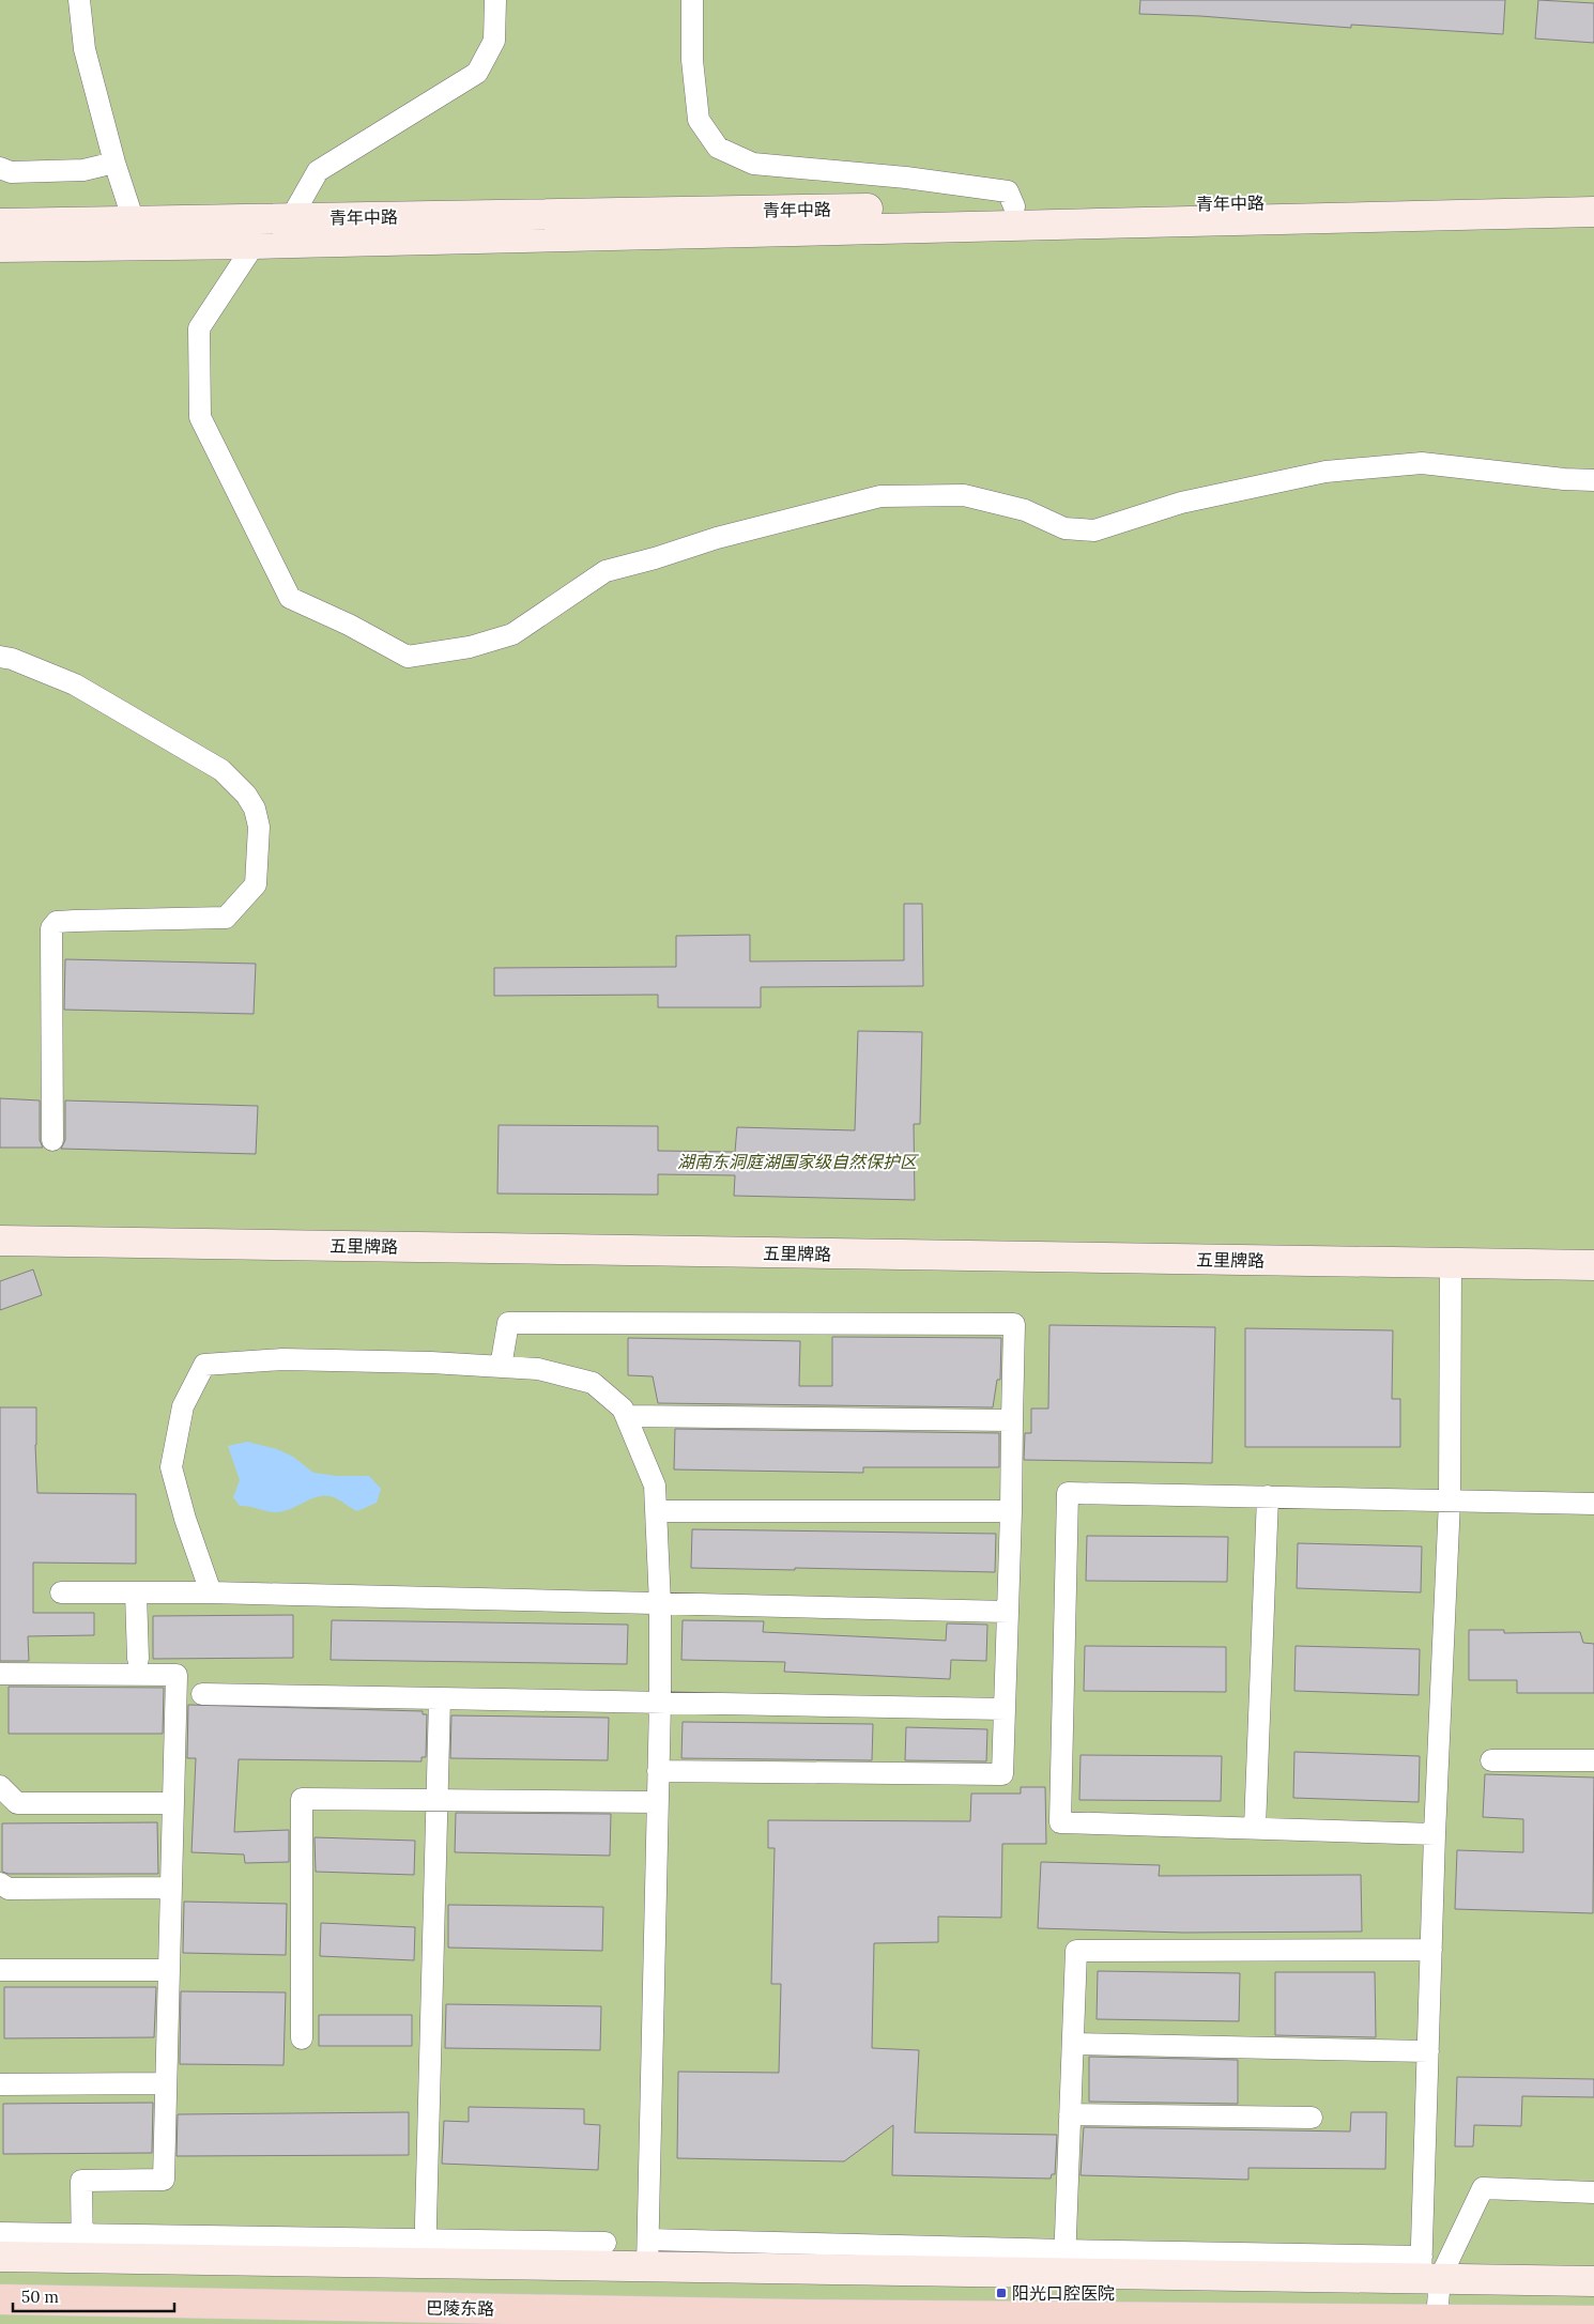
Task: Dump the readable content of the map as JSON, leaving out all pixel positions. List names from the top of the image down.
{
  "streets": {
    "main road": ["青年中路", "五里牌路", "巴陵东路"]
  },
  "parks": ["湖南东洞庭湖国家级自然保护区"],
  "places": {
    "transit": ["阳光口腔医院"]
  },
  "scale_bar": "50 m"
}
